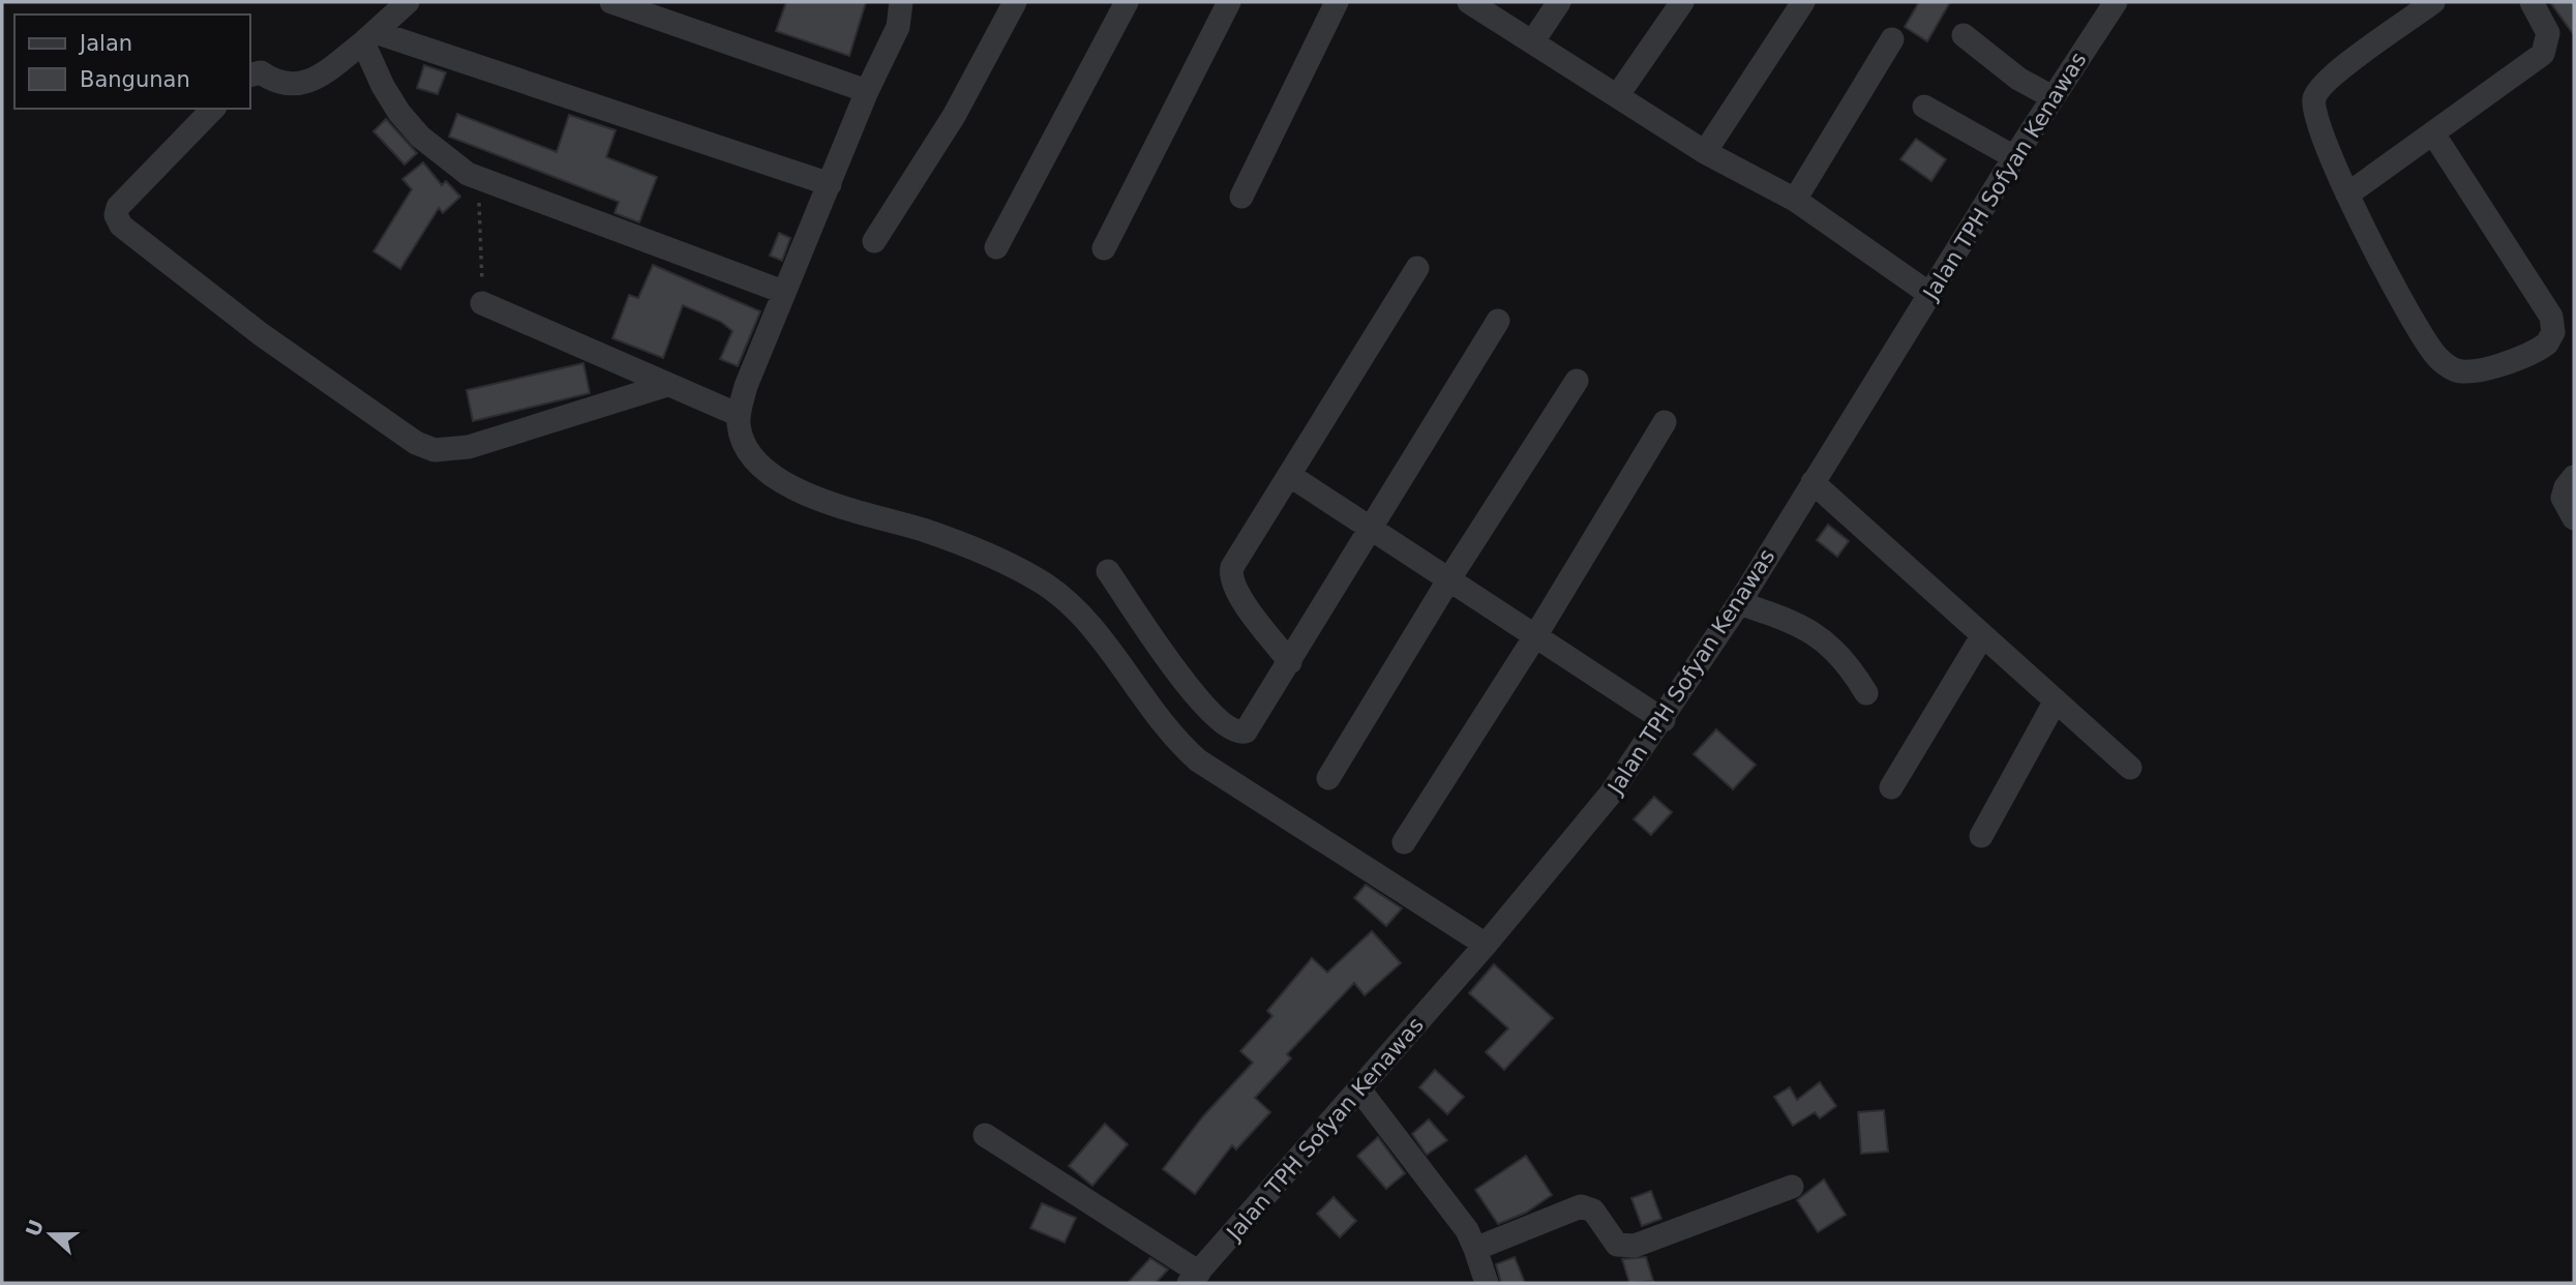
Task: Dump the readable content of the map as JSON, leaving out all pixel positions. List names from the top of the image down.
{
  "streets": {
    "street": ["Jalan TPH Sofyan Kenawas"]
  },
  "legend": ["Jalan", "Bangunan"],
  "north": "left"
}
